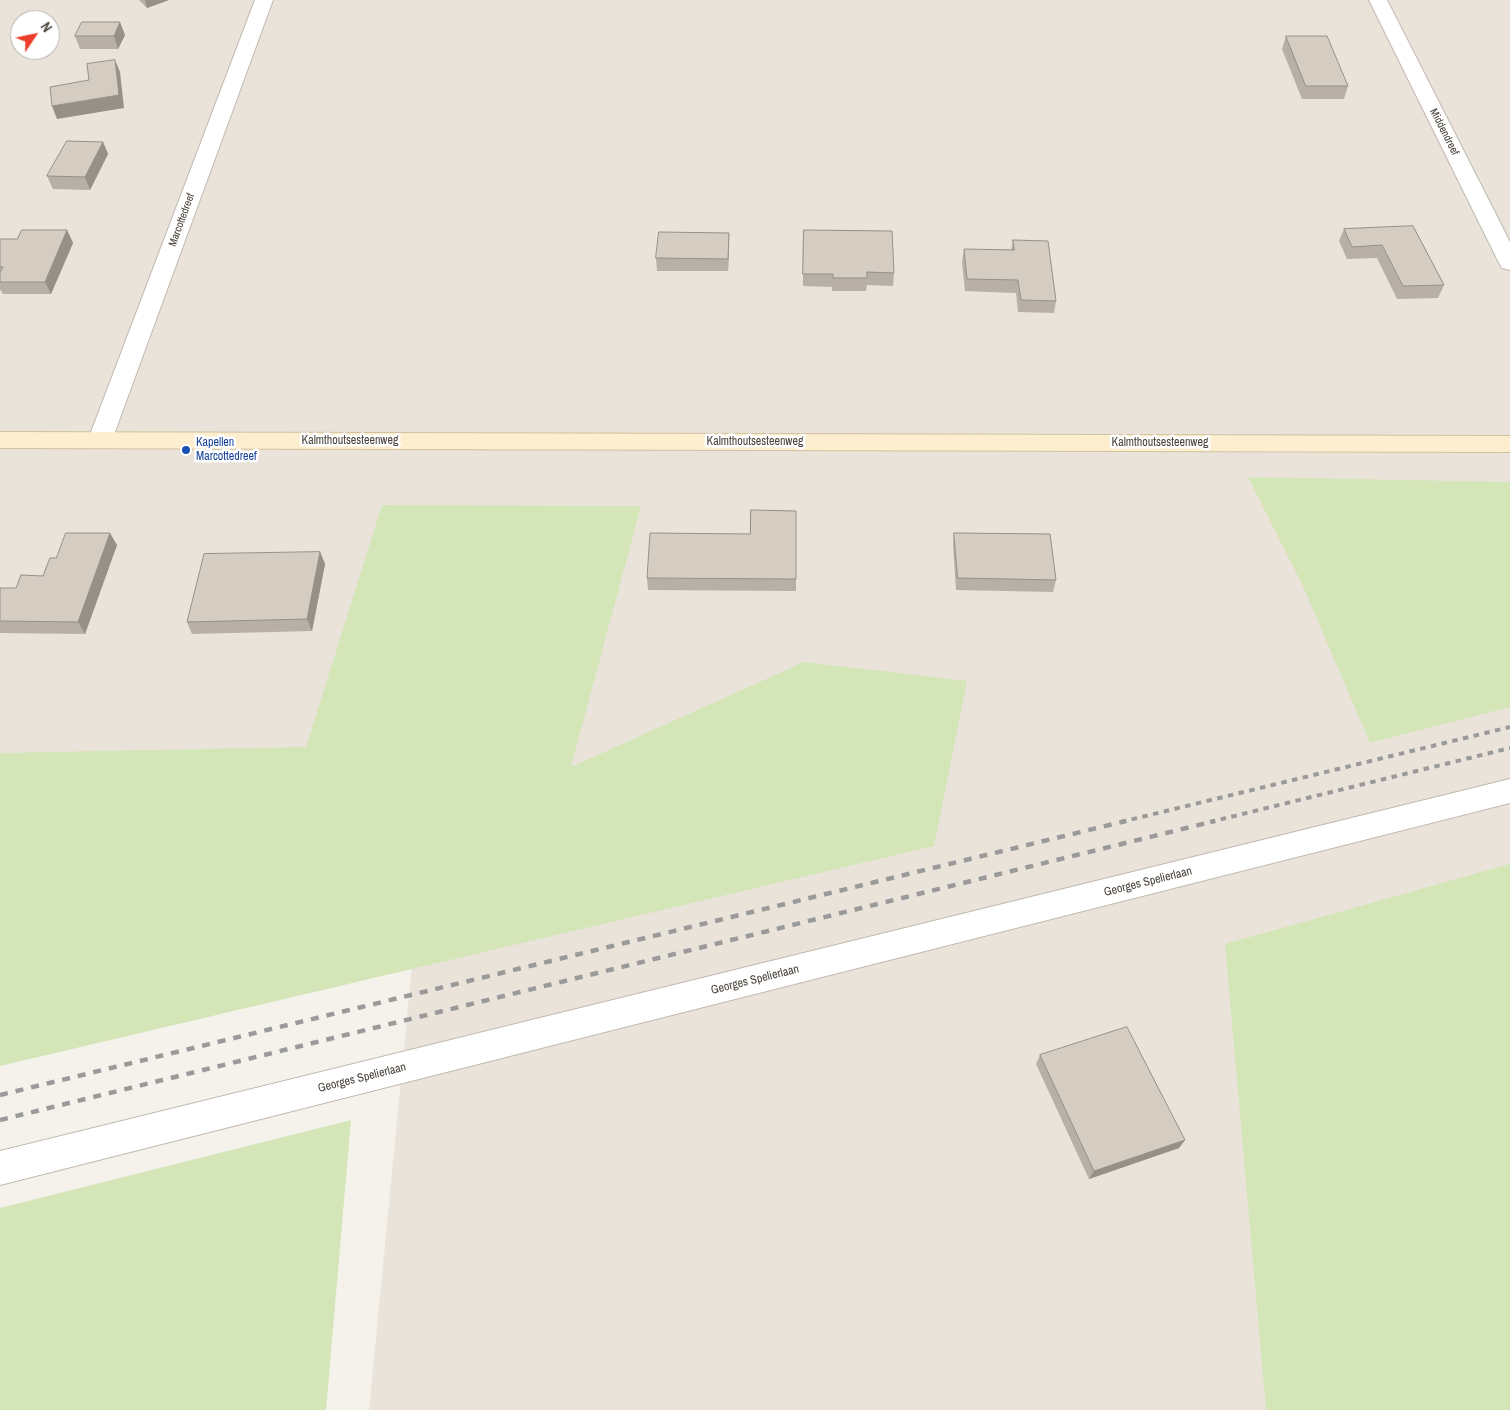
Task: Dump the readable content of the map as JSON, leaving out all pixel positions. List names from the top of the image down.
{
  "streets": {
    "main road": ["Kalmthoutsesteenweg"],
    "street": ["Middendreef", "Marcottedreef", "Georges Spelierlaan"]
  },
  "crossings": [
    ["Marcottedreef", "Kalmthoutsesteenweg"]
  ],
  "places": ["Kapellen Marcottedreef"],
  "north": "top right"
}
